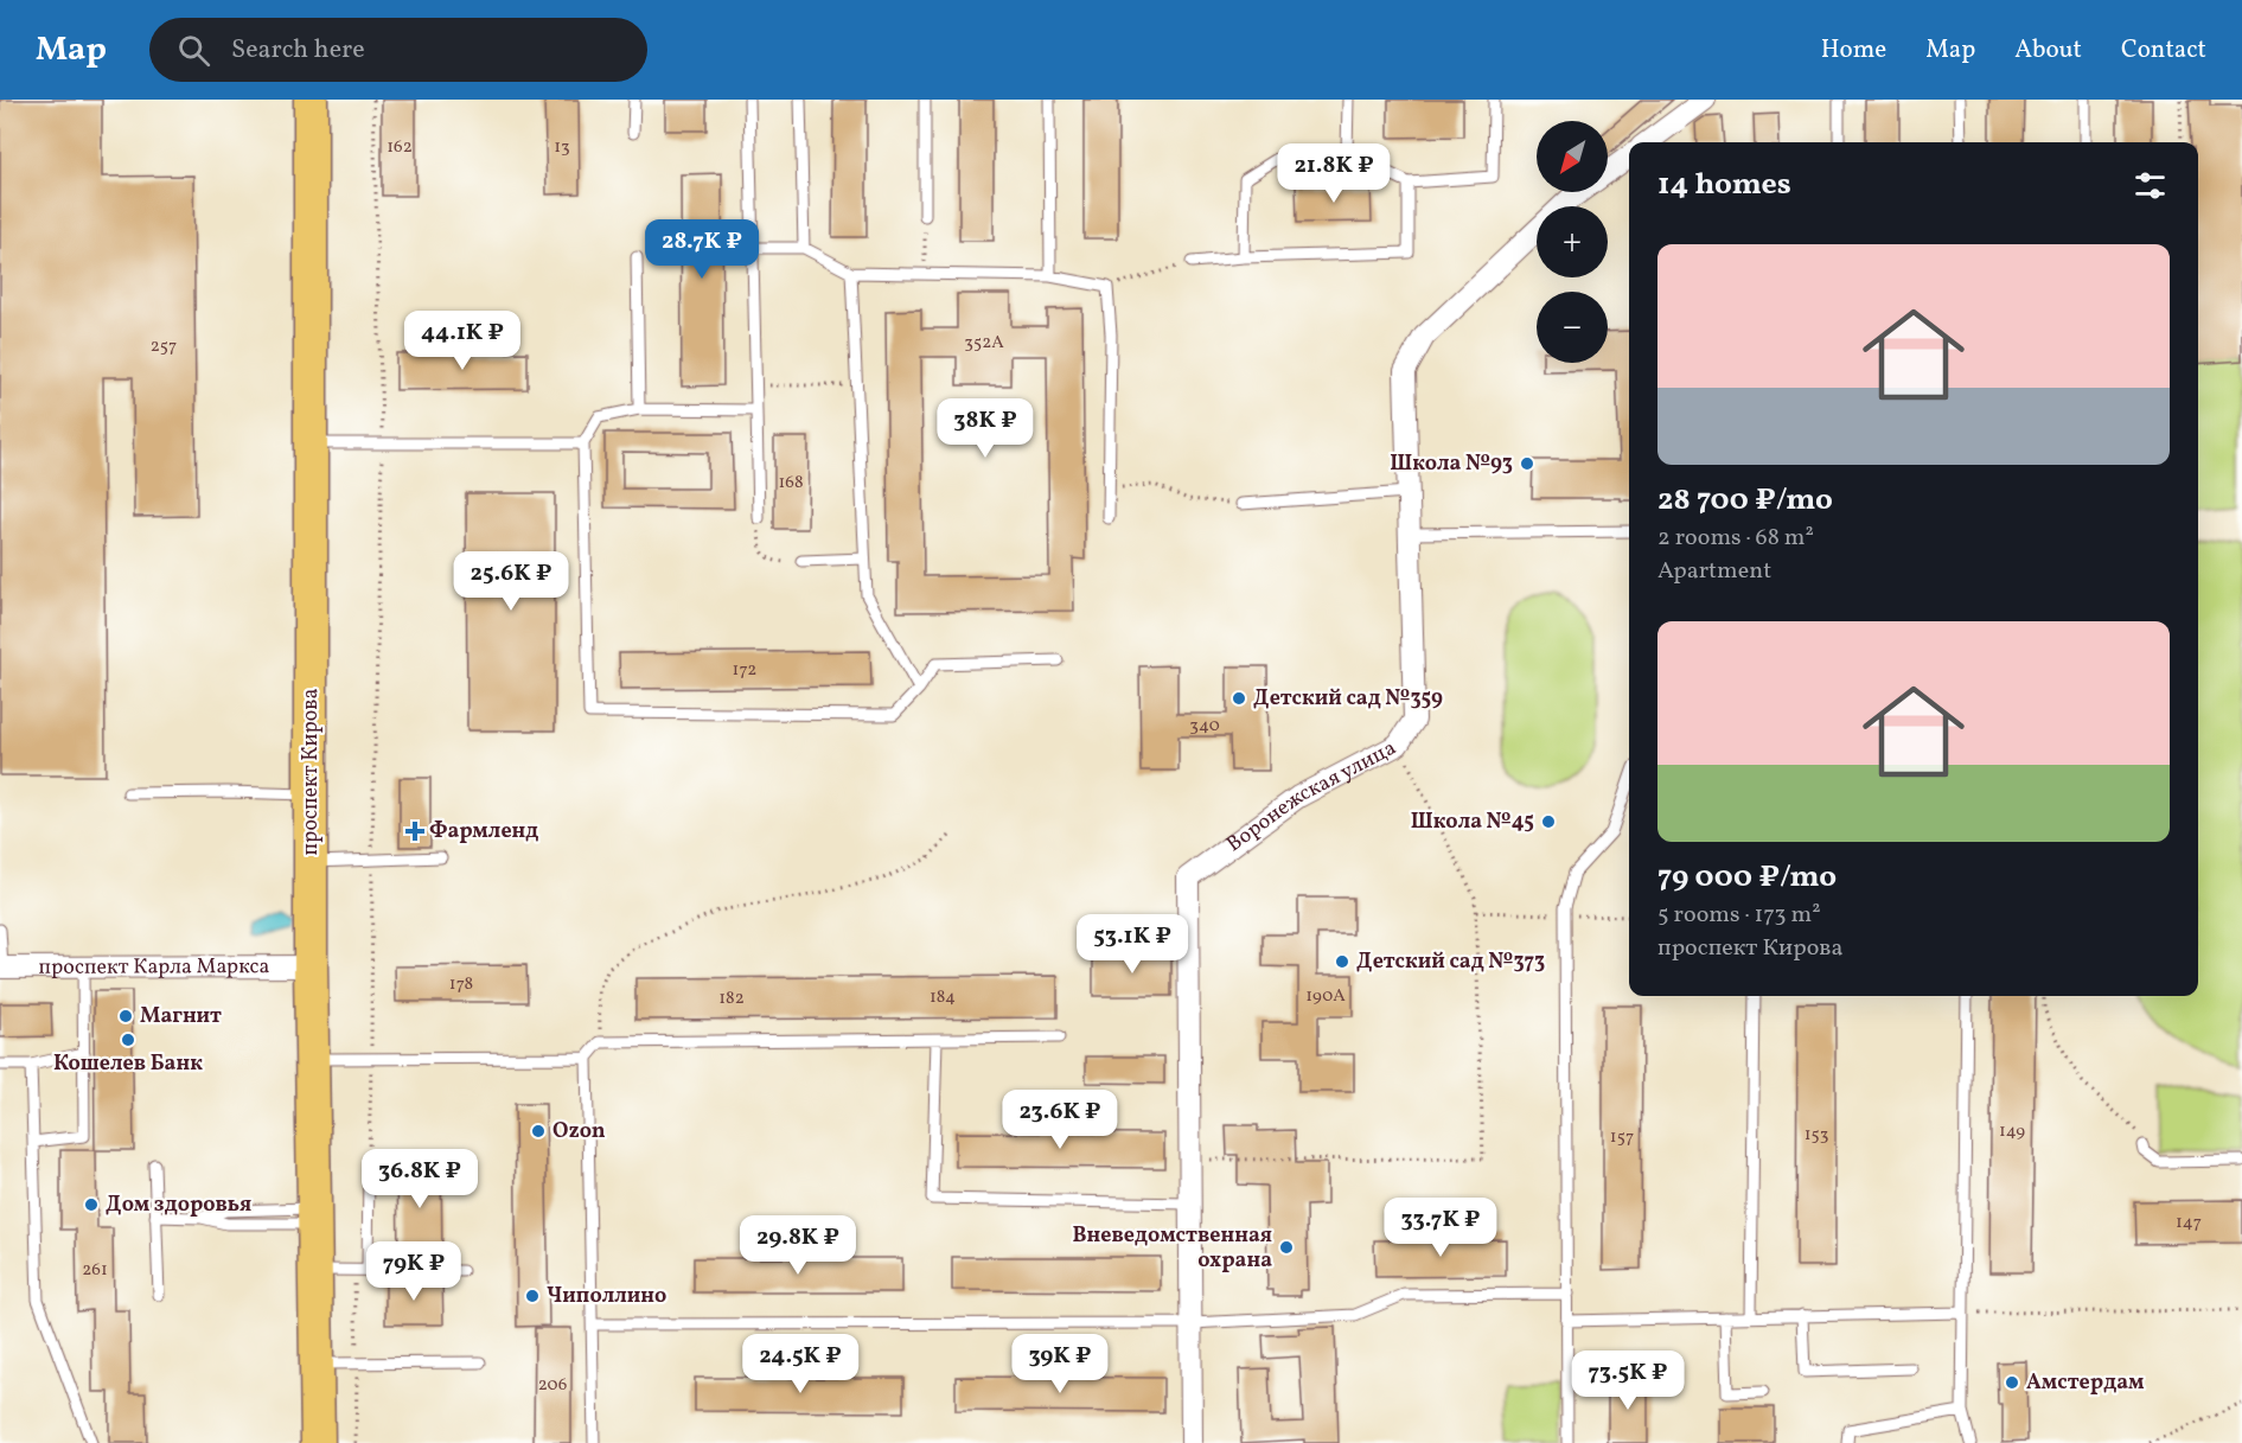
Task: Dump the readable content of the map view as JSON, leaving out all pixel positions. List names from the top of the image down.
{
  "streets": {
    "main road": ["проспект Кирова"],
    "street": ["Воронежская улица", "проспект Карла Маркса"]
  },
  "crossings": [
    ["проспект Кирова", "проспект Карла Маркса"]
  ],
  "places": {
    "other": [
      "Школа №93",
      "Детский сад №359",
      "Школа №45",
      "Детский сад №373",
      "Магнит",
      "Кошелев Банк",
      "Ozon",
      "Дом здоровья",
      "Вневедомственная охрана",
      "Чиполлино",
      "Амстердам"
    ],
    "health": ["Фармленд"]
  },
  "house_numbers": [
    "162",
    "13",
    "352А",
    "257",
    "168",
    "172",
    "340",
    "178",
    "190А",
    "184",
    "182",
    "149",
    "153",
    "157",
    "147",
    "261",
    "206"
  ],
  "north": "bottom left",
  "page": {
    "header": "Map",
    "search": "Search here",
    "nav": [
      "Home",
      "Map",
      "About",
      "Contact"
    ],
    "map_buttons": ["+", "−"],
    "heading": "14 homes",
    "price": [
      "21.8K ₽",
      "28.7K ₽",
      "44.1K ₽",
      "38K ₽",
      "25.6K ₽",
      "53.1K ₽",
      "23.6K ₽",
      "36.8K ₽",
      "33.7K ₽",
      "29.8K ₽",
      "79K ₽",
      "24.5K ₽",
      "39K ₽",
      "73.5K ₽"
    ],
    "list": [
      {
        "name": "28 700 ₽/mo",
        "note": "2 rooms · 68 m² · Apartment"
      },
      {
        "name": "79 000 ₽/mo",
        "note": "5 rooms · 173 m² · проспект Кирова"
      }
    ]
  }
}
